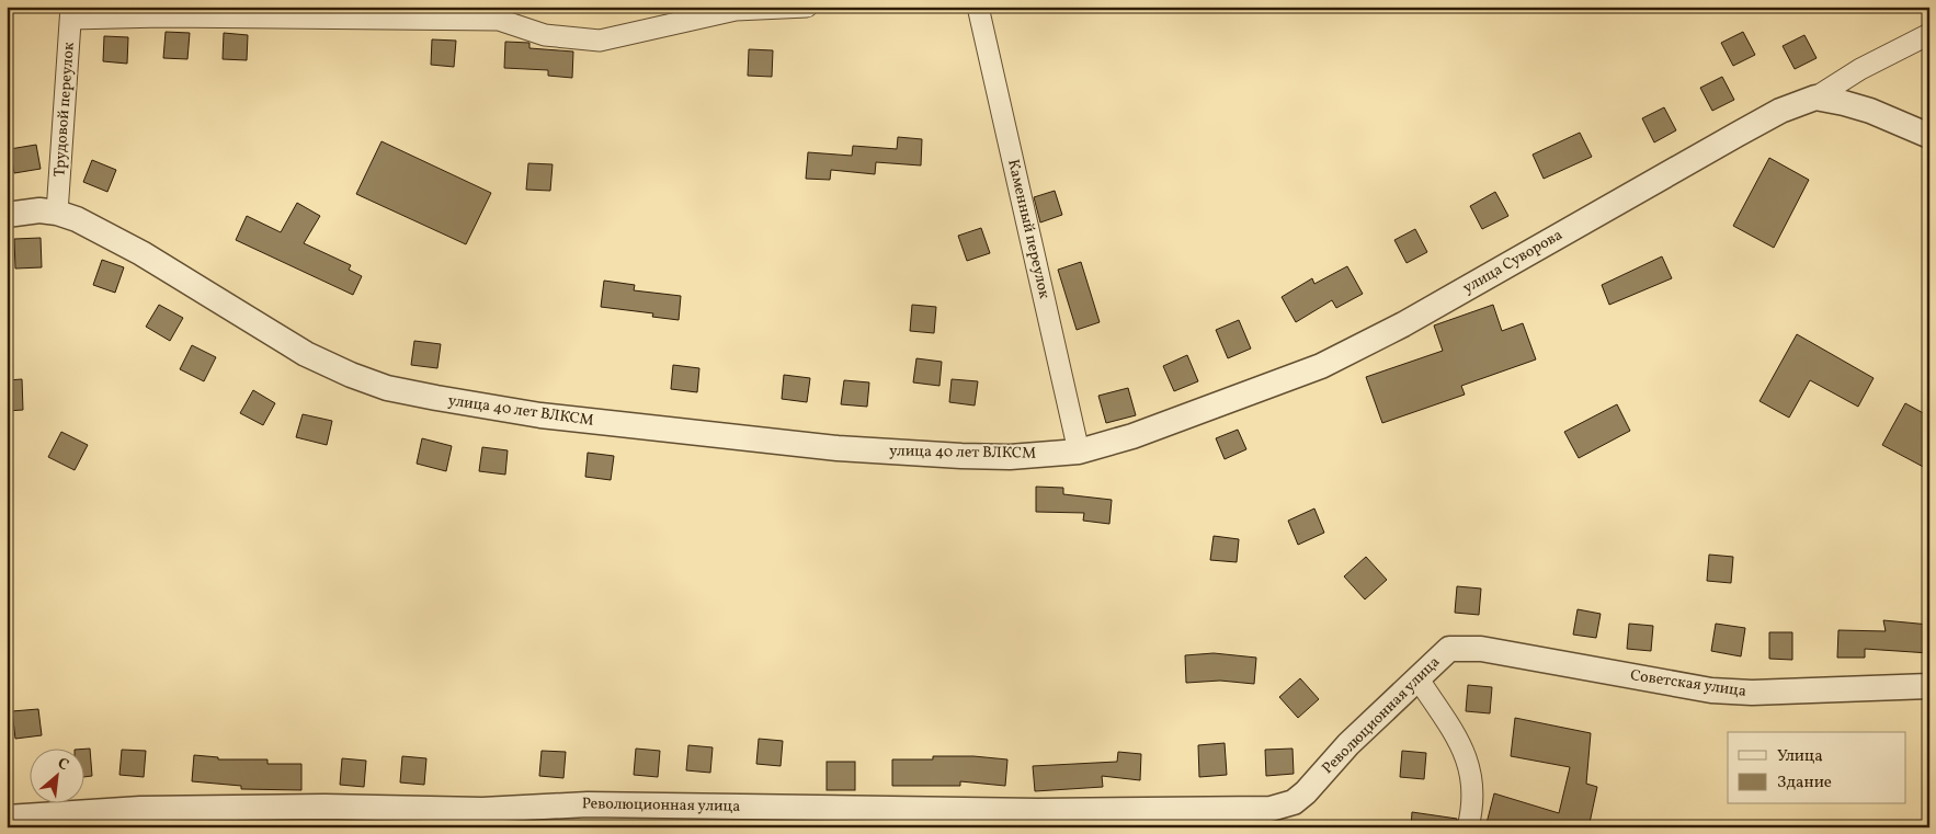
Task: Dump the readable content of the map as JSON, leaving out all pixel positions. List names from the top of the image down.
{
  "streets": {
    "street": [
      "Трудовой переулок",
      "Каменный переулок",
      "улица Суворова",
      "улица 40 лет ВЛКСМ",
      "Советская улица",
      "Революционная улица"
    ]
  },
  "crossings": [
    ["Трудовой переулок", "улица 40 лет ВЛКСМ"],
    ["Каменный переулок", "улица Суворова"],
    ["Каменный переулок", "улица 40 лет ВЛКСМ"],
    ["улица Суворова", "улица 40 лет ВЛКСМ"],
    ["Советская улица", "Революционная улица"]
  ],
  "legend": ["Улица", "Здание"],
  "north": "top right"
}
